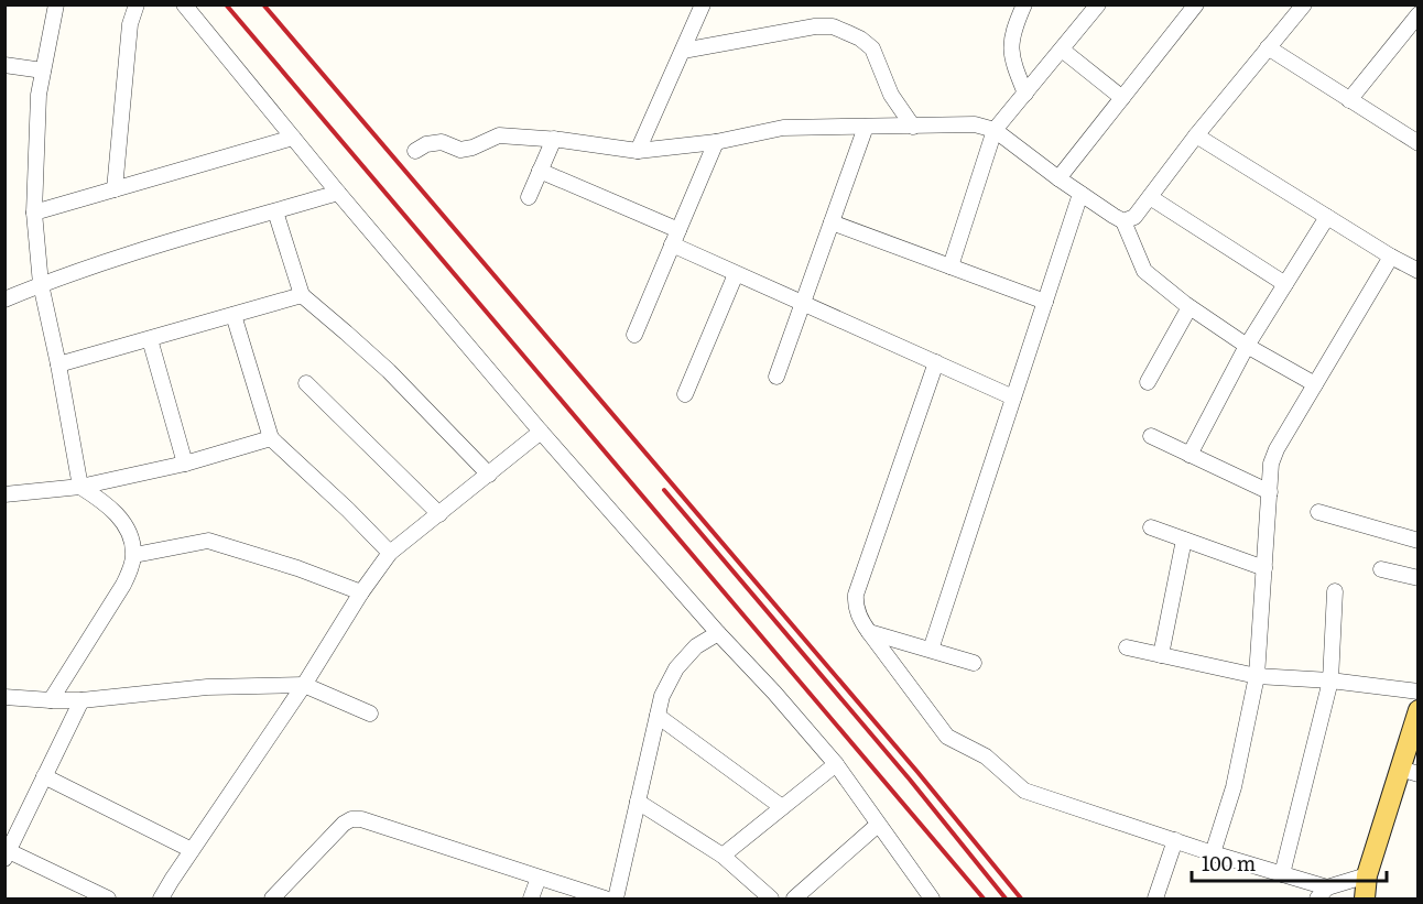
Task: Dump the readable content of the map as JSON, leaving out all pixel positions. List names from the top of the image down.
{
  "scale_bar": "100 m"
}
